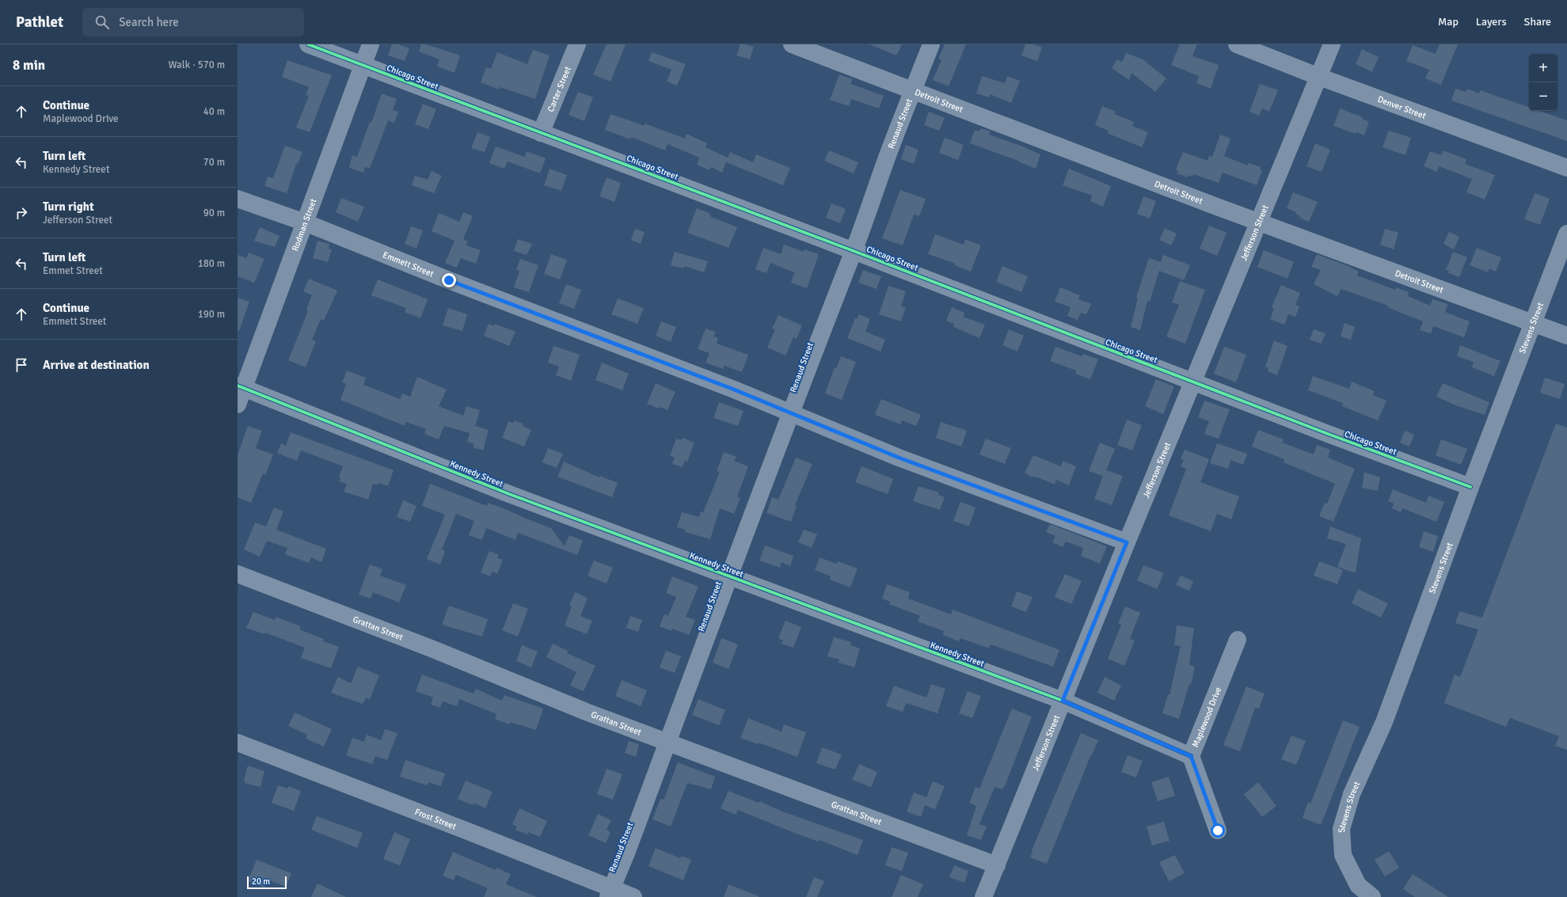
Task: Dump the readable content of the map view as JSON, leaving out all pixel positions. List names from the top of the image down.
{
  "streets": {
    "street": [
      "Chicago Street",
      "Carter Street",
      "Detroit Street",
      "Denver Street",
      "Renaud Street",
      "Rodman Street",
      "Jefferson Street",
      "Emmett Street",
      "Stevens Street",
      "Kennedy Street",
      "Grattan Street",
      "Maplewood Drive",
      "Frost Street"
    ]
  },
  "crossings": [
    ["Chicago Street", "Carter Street"],
    ["Chicago Street", "Renaud Street"],
    ["Chicago Street", "Rodman Street"],
    ["Chicago Street", "Jefferson Street"],
    ["Chicago Street", "Stevens Street"],
    ["Detroit Street", "Renaud Street"],
    ["Detroit Street", "Jefferson Street"],
    ["Detroit Street", "Stevens Street"],
    ["Denver Street", "Jefferson Street"],
    ["Renaud Street", "Emmett Street"],
    ["Renaud Street", "Kennedy Street"],
    ["Renaud Street", "Grattan Street"],
    ["Renaud Street", "Frost Street"],
    ["Rodman Street", "Emmett Street"],
    ["Rodman Street", "Kennedy Street"],
    ["Jefferson Street", "Emmett Street"],
    ["Jefferson Street", "Kennedy Street"],
    ["Jefferson Street", "Grattan Street"],
    ["Kennedy Street", "Maplewood Drive"]
  ],
  "scale_bar": "20 m",
  "page": {
    "header": "Pathlet",
    "search": "Search here",
    "nav": ["Map", "Layers", "Share"],
    "heading": ["8 min", "Walk · 570 m"],
    "map_buttons": ["+", "−"],
    "list": [
      ["Continue", "Maplewood Drive", "40 m"],
      ["Turn left", "Kennedy Street", "70 m"],
      ["Turn right", "Jefferson Street", "90 m"],
      ["Turn left", "Emmet Street", "180 m"],
      ["Continue", "Emmett Street", "190 m"],
      "Arrive at destination"
    ],
    "scale": "20 m"
  }
}
